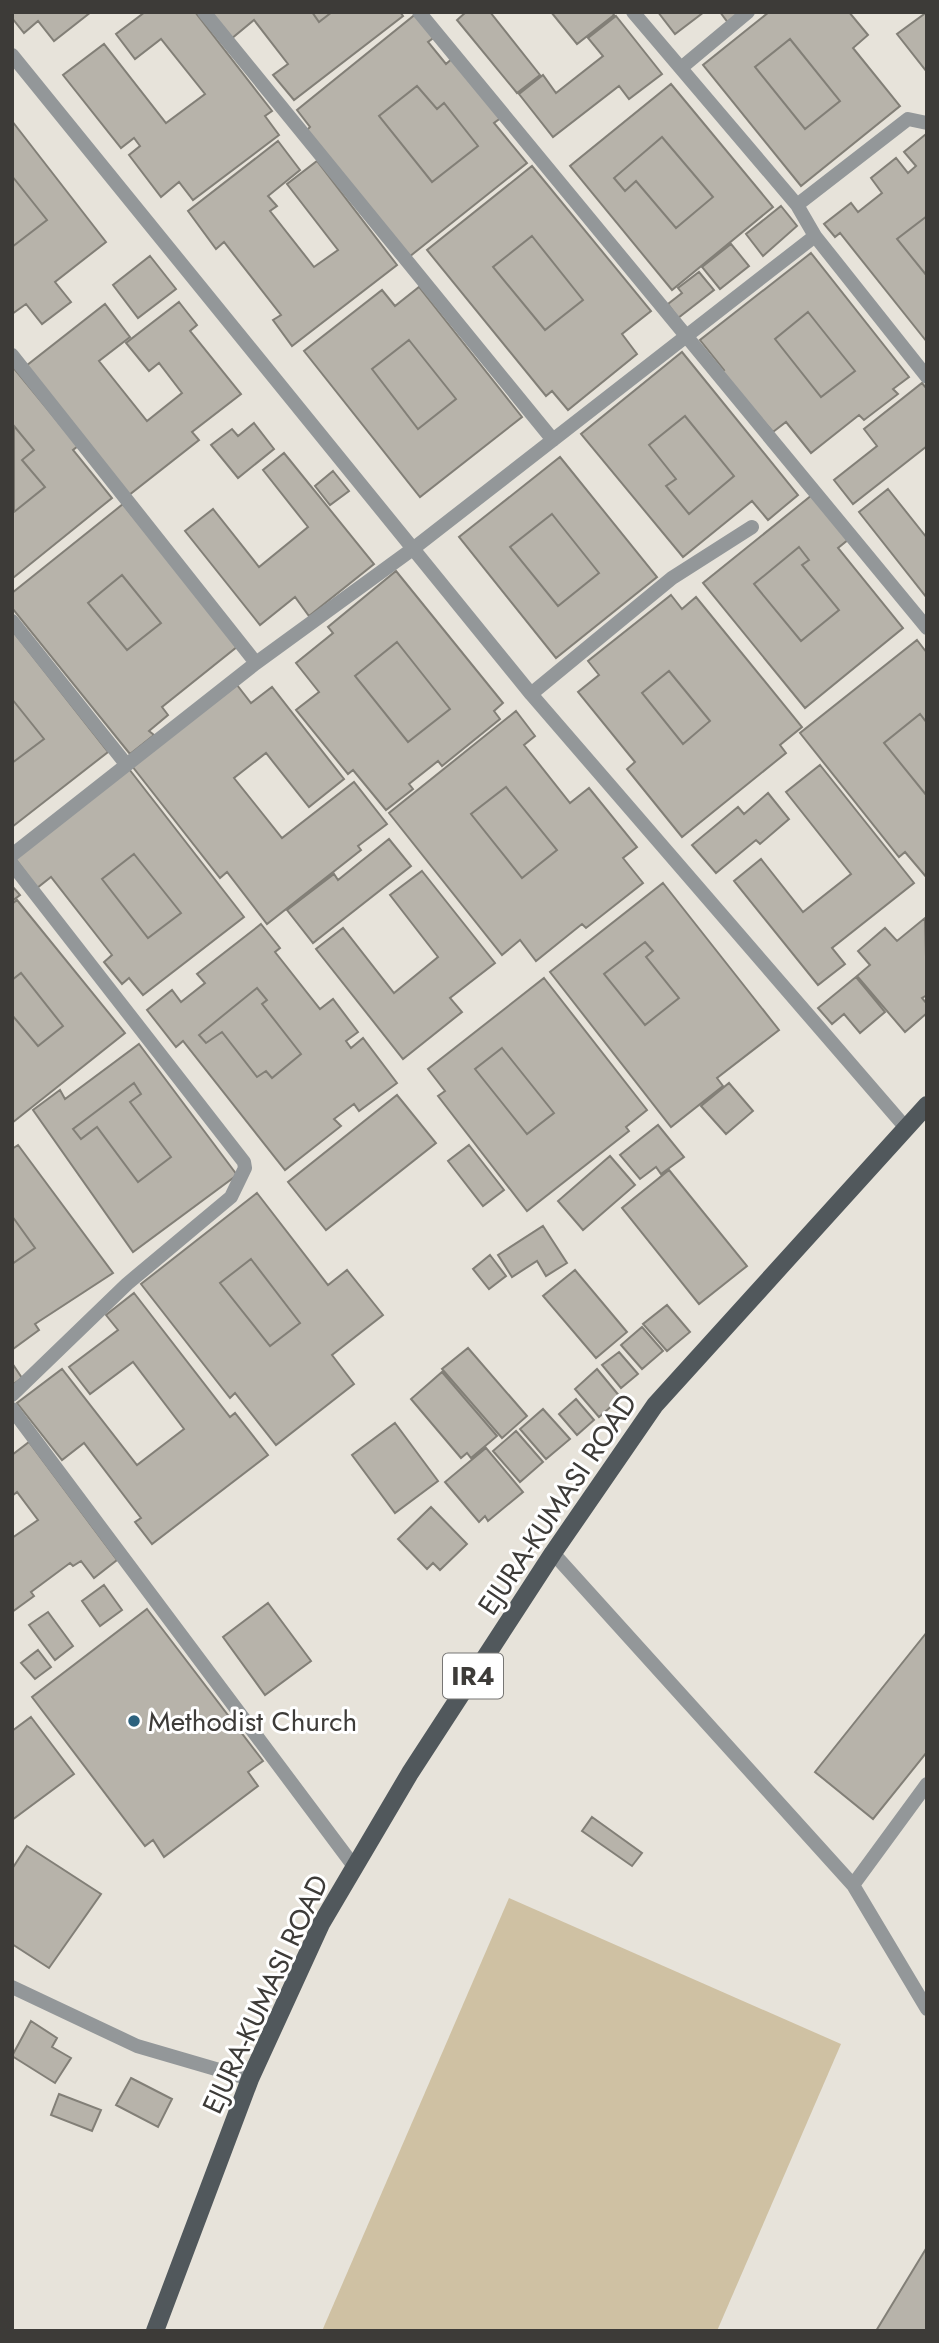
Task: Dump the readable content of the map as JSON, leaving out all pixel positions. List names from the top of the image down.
{
  "streets": {
    "main road": ["EJURA-KUMASI ROAD", "IR4"]
  },
  "places": ["Methodist Church"]
}
